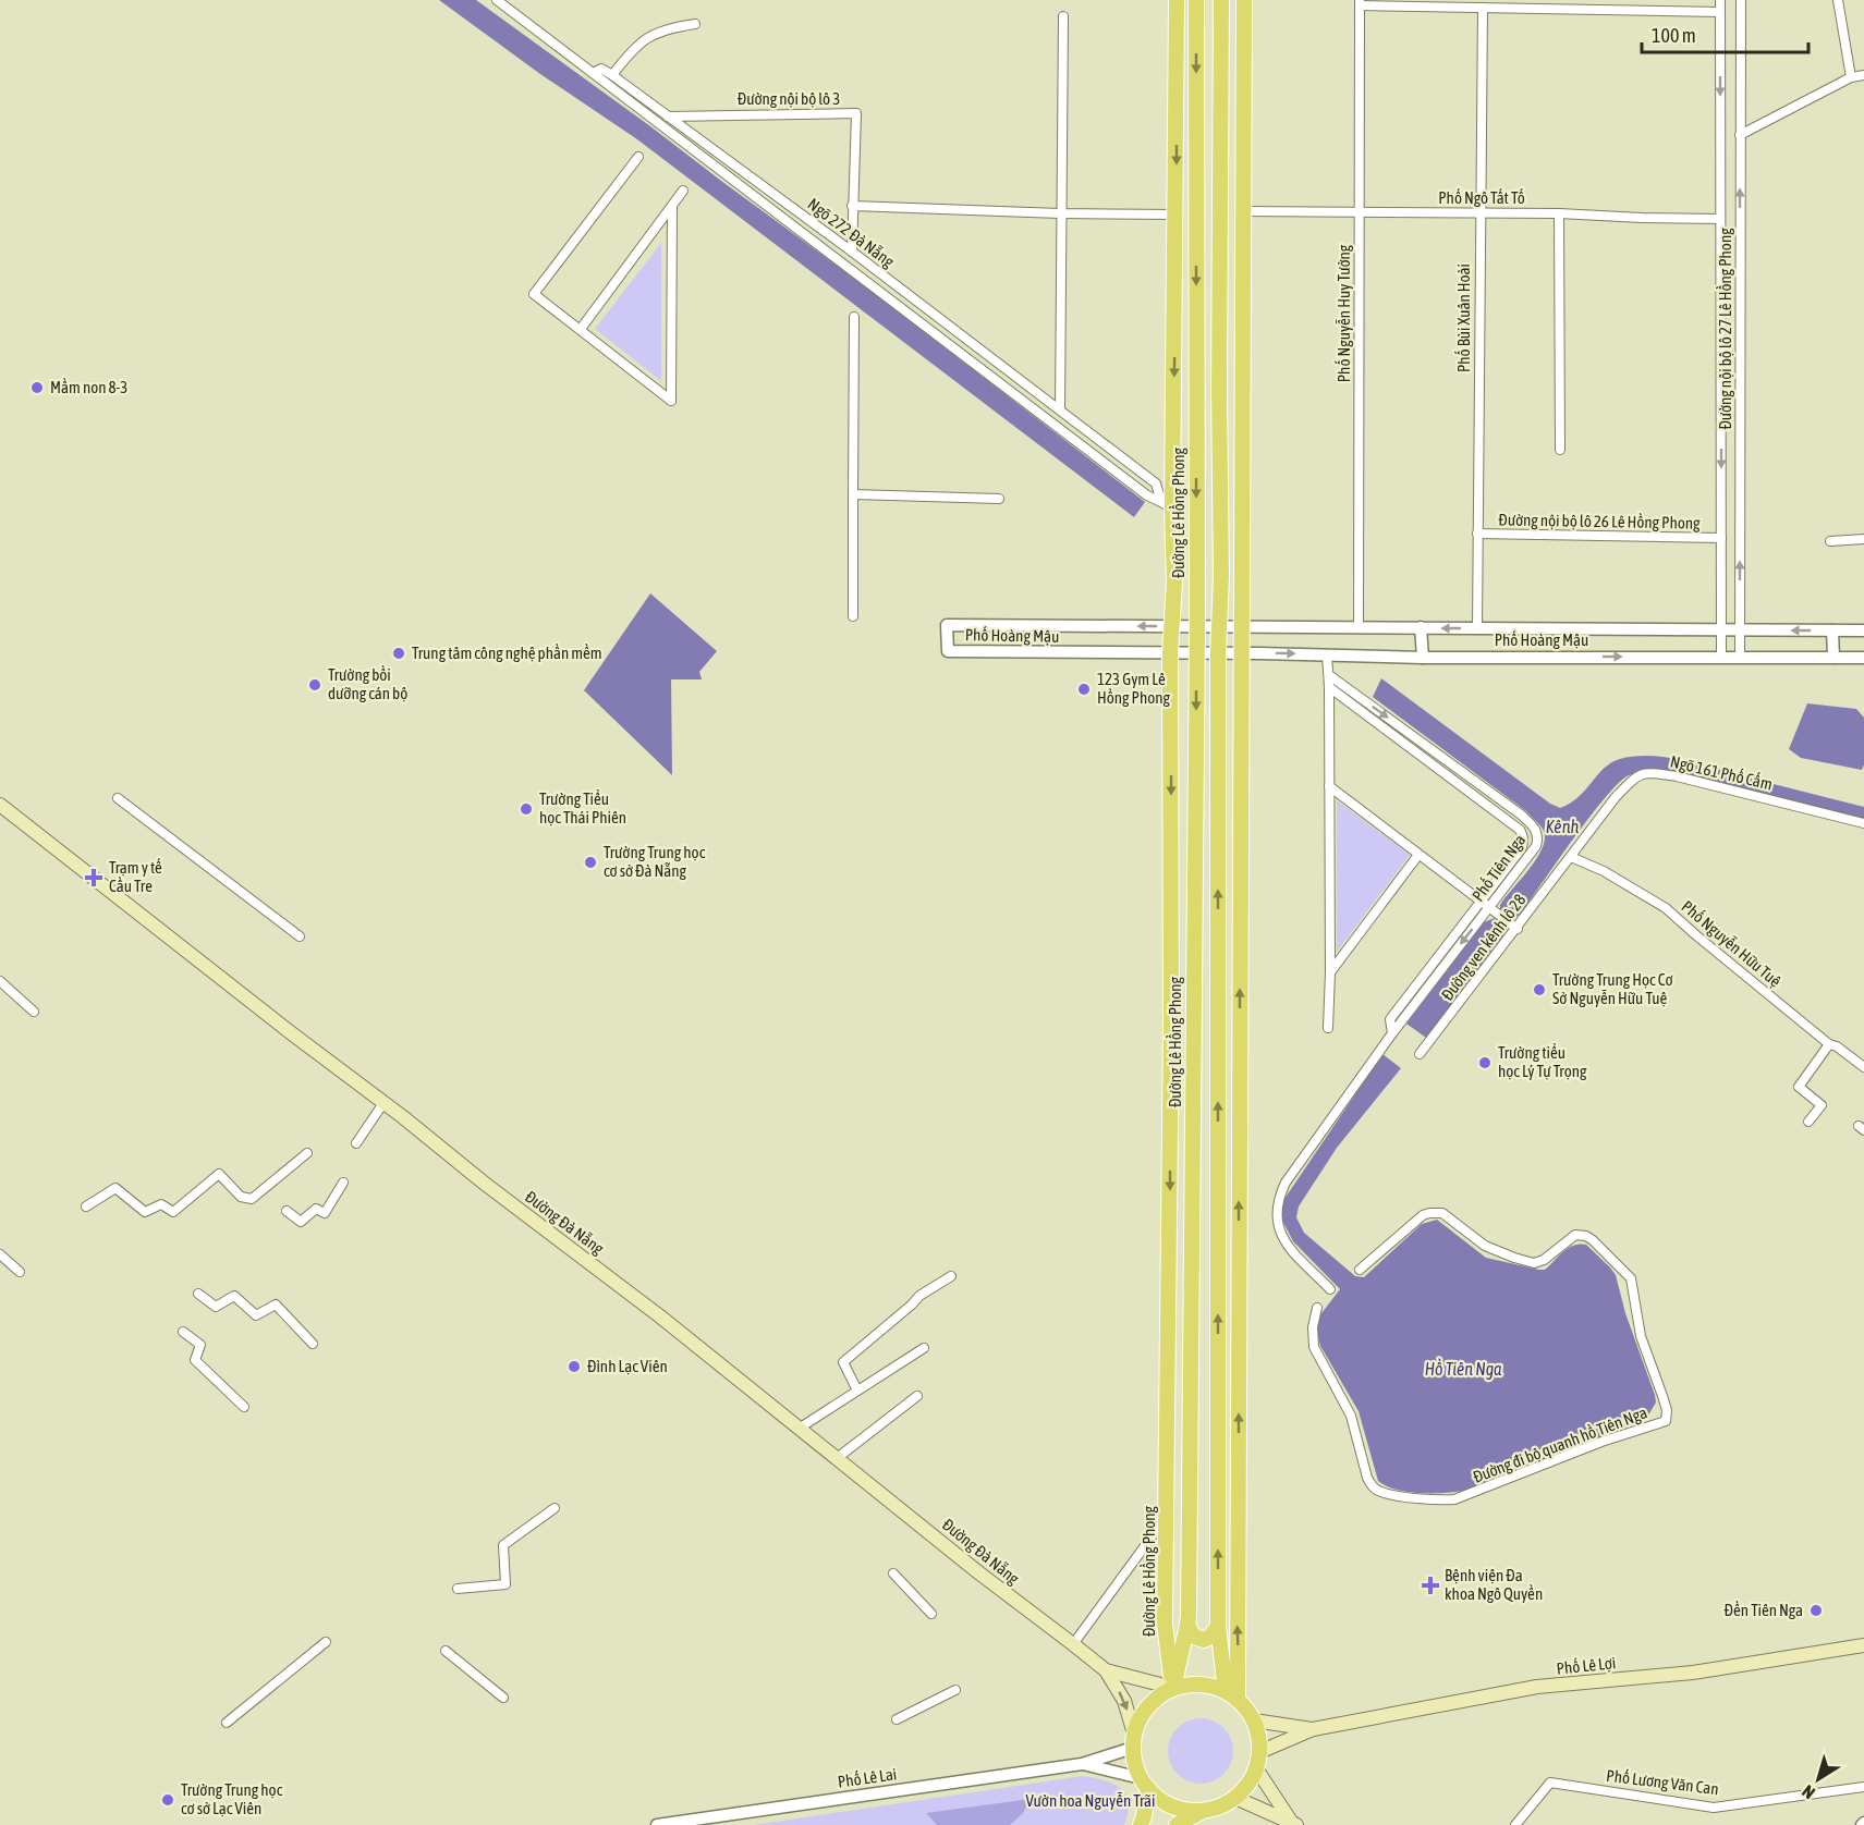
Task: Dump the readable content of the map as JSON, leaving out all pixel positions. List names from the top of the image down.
{
  "streets": {
    "main road": ["Đường Lê Hồng Phong", "Đường Đà Nẵng", "Phố Lê Lợi"],
    "street": [
      "Đường nội bộ lô 3",
      "Phố Ngô Tất Tố",
      "Ngõ 272 Đà Nẵng",
      "Phố Nguyễn Huy Tưởng",
      "Phố Bùi Xuân Hoài",
      "Đường nội bộ lô 27 Lê Hồng Phong",
      "Đường nội bộ lô 26 Lê Hồng Phong",
      "Phố Hoàng Mậu",
      "Ngõ 161 Phố Cấm",
      "Phố Tiên Nga",
      "Phố Nguyễn Hữu Tuệ",
      "Đường ven kênh lô 28",
      "Đường đi bộ quanh hồ Tiên Nga",
      "Phố Lê Lai",
      "Phố Lương Văn Can"
    ]
  },
  "crossings": [
    ["Đường nội bộ lô 3", "Ngõ 272 Đà Nẵng"],
    ["Phố Ngô Tất Tố", "Phố Nguyễn Huy Tưởng"],
    ["Phố Ngô Tất Tố", "Phố Bùi Xuân Hoài"],
    ["Ngõ 272 Đà Nẵng", "Đường Lê Hồng Phong"],
    ["Phố Nguyễn Huy Tưởng", "Phố Hoàng Mậu"],
    ["Phố Bùi Xuân Hoài", "Đường nội bộ lô 26 Lê Hồng Phong"],
    ["Phố Bùi Xuân Hoài", "Phố Hoàng Mậu"],
    ["Đường nội bộ lô 27 Lê Hồng Phong", "Phố Hoàng Mậu"],
    ["Đường Lê Hồng Phong", "Phố Hoàng Mậu"],
    ["Đường Lê Hồng Phong", "Đường Đà Nẵng"],
    ["Đường Lê Hồng Phong", "Phố Lê Lợi"],
    ["Đường Lê Hồng Phong", "Phố Lê Lai"],
    ["Ngõ 161 Phố Cấm", "Phố Nguyễn Hữu Tuệ"],
    ["Ngõ 161 Phố Cấm", "Đường ven kênh lô 28"],
    ["Phố Nguyễn Hữu Tuệ", "Đường ven kênh lô 28"],
    ["Đường Đà Nẵng", "Phố Lê Lợi"],
    ["Đường Đà Nẵng", "Phố Lê Lai"],
    ["Phố Lê Lợi", "Phố Lê Lai"]
  ],
  "water": ["Kênh", "Hồ Tiên Nga"],
  "parks": ["Vườn hoa Nguyễn Trãi"],
  "places": {
    "other": [
      "Mầm non 8-3",
      "Trung tâm công nghệ phần mềm",
      "Trường bồi dưỡng cán bộ",
      "123 Gym Lê Hồng Phong",
      "Trường Tiểu học Thái Phiên",
      "Trường Trung học cơ sở Đà Nẵng",
      "Trường Trung Học Cơ Sở Nguyễn Hữu Tuệ",
      "Trường tiểu học Lý Tự Trọng",
      "Đình Lạc Viên",
      "Đền Tiên Nga",
      "Trường Trung học cơ sở Lạc Viên"
    ],
    "health": ["Trạm y tế Cầu Tre", "Bệnh viện Đa khoa Ngô Quyền"]
  },
  "scale_bar": "100 m",
  "north": "bottom left"
}
